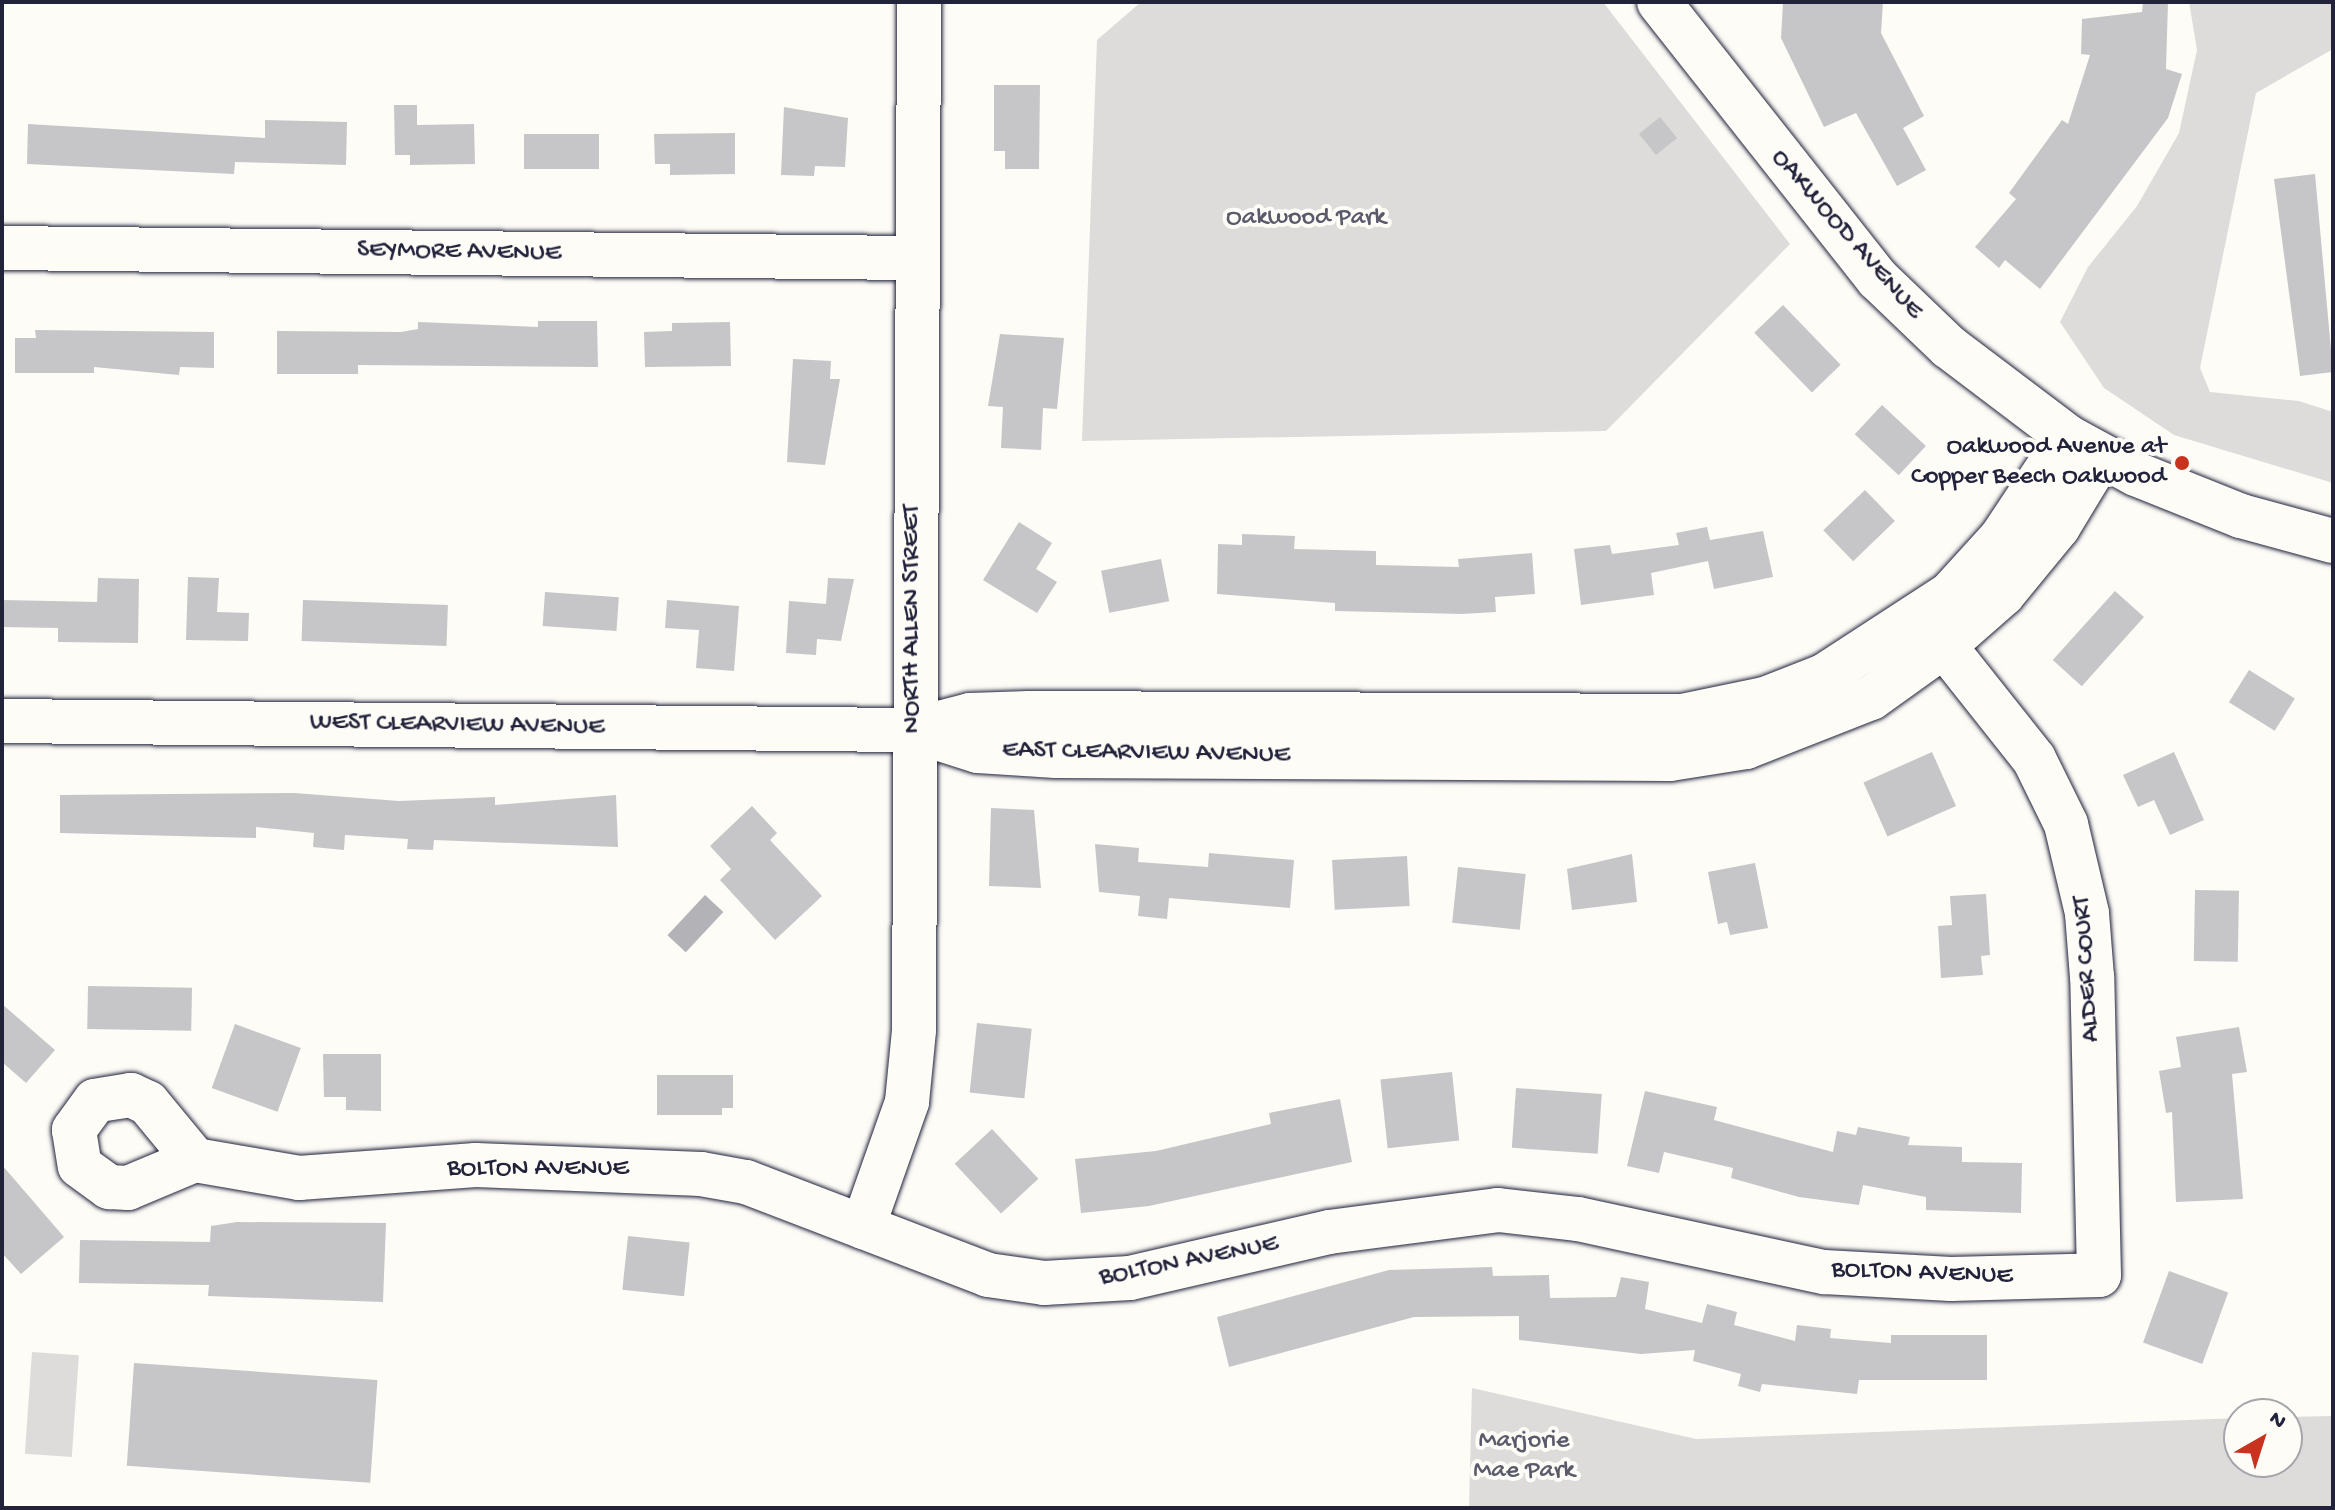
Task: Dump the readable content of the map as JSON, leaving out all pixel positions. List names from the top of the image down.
{
  "streets": {
    "street": [
      "OAKWOOD AVENUE",
      "SEYMORE AVENUE",
      "NORTH ALLEN STREET",
      "WEST CLEARVIEW AVENUE",
      "EAST CLEARVIEW AVENUE",
      "ALDER COURT",
      "BOLTON AVENUE"
    ]
  },
  "crossings": [
    ["OAKWOOD AVENUE", "EAST CLEARVIEW AVENUE"],
    ["SEYMORE AVENUE", "NORTH ALLEN STREET"],
    ["NORTH ALLEN STREET", "WEST CLEARVIEW AVENUE"],
    ["NORTH ALLEN STREET", "EAST CLEARVIEW AVENUE"],
    ["NORTH ALLEN STREET", "BOLTON AVENUE"],
    ["WEST CLEARVIEW AVENUE", "EAST CLEARVIEW AVENUE"],
    ["EAST CLEARVIEW AVENUE", "ALDER COURT"],
    ["ALDER COURT", "BOLTON AVENUE"]
  ],
  "parks": ["Oakwood Park", "Marjorie Mae Park"],
  "places": ["Oakwood Avenue at Copper Beech Oakwood"],
  "north": "top right"
}
